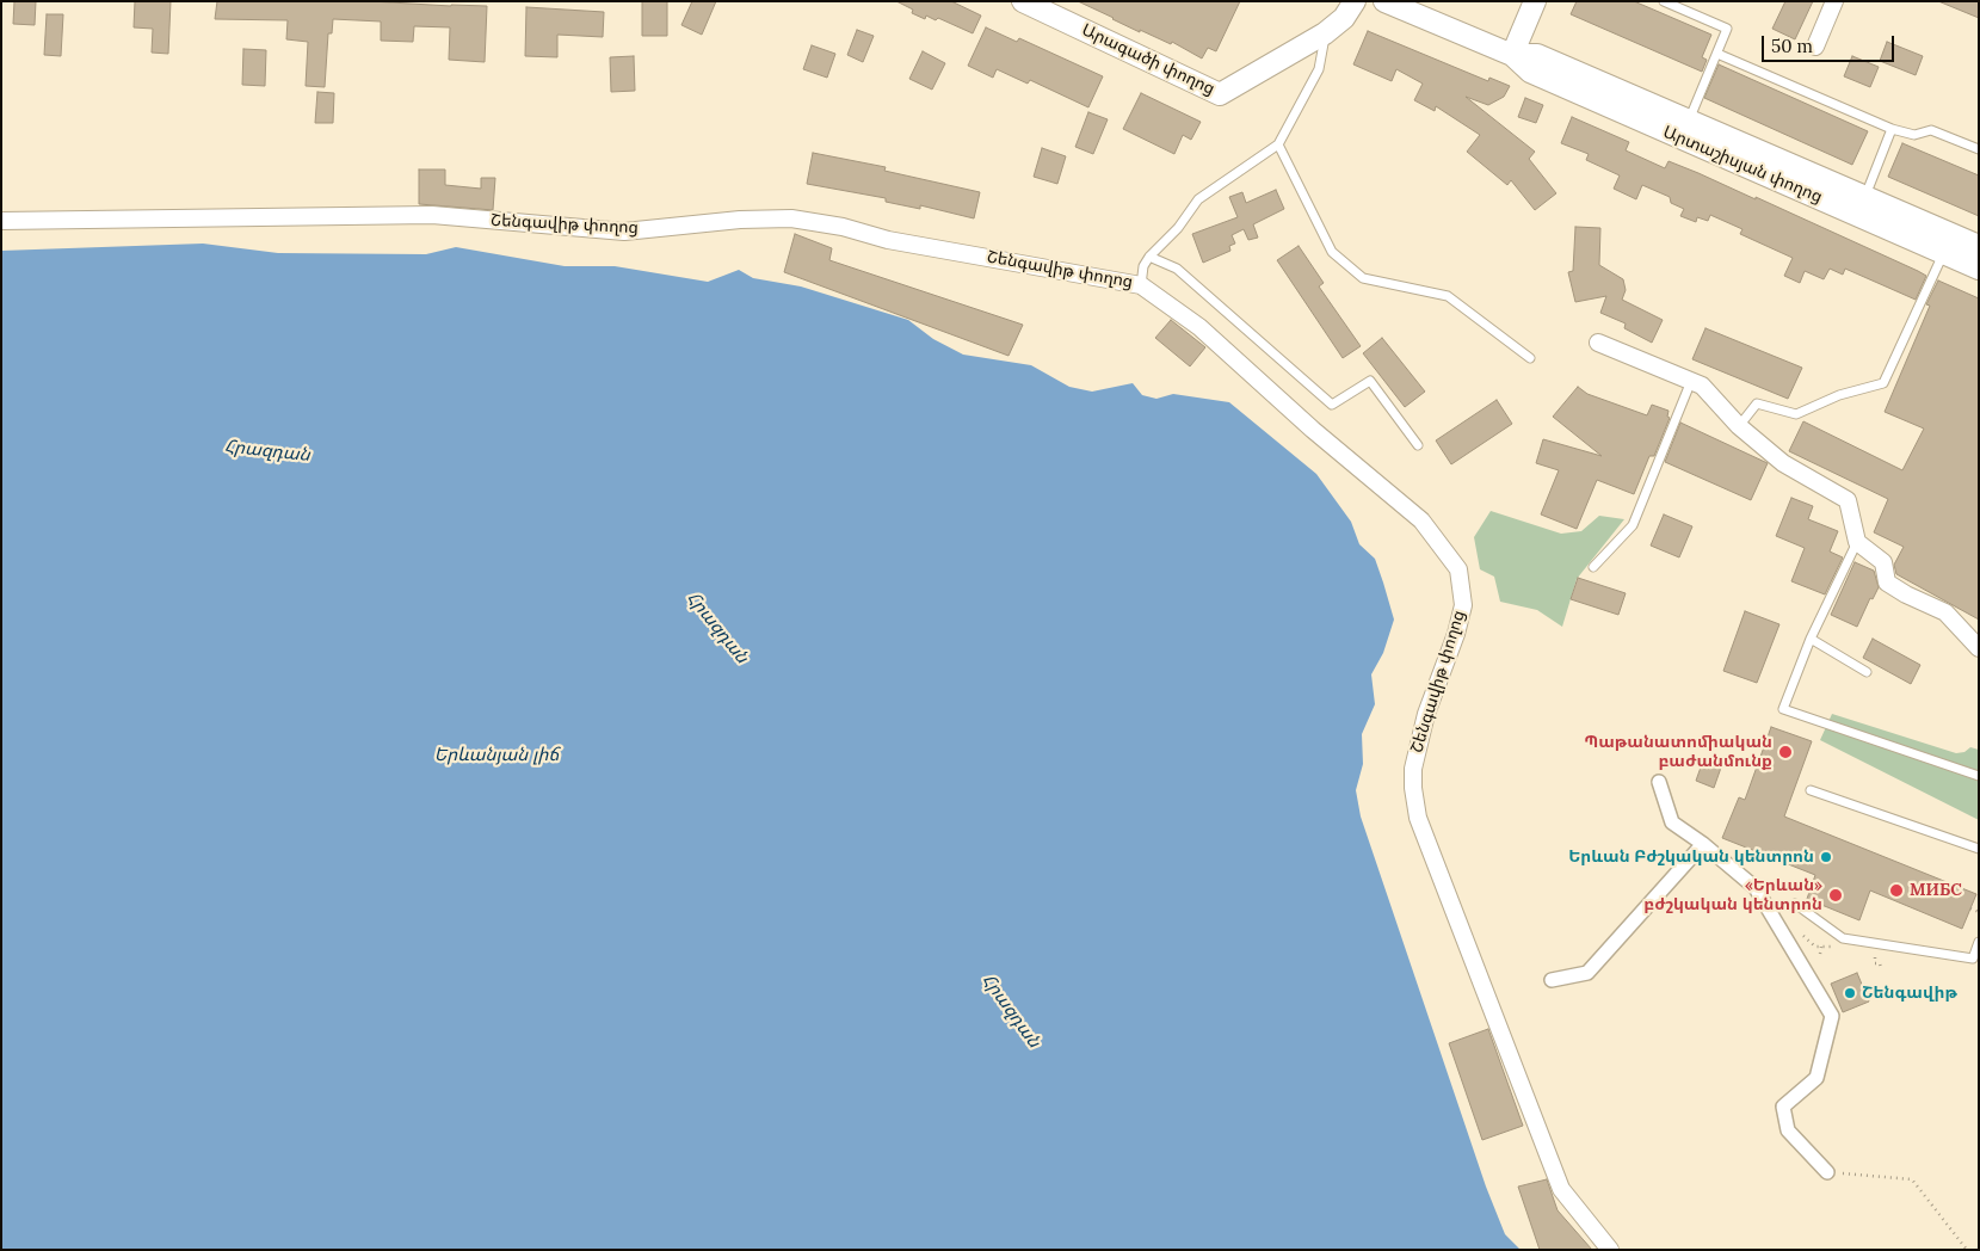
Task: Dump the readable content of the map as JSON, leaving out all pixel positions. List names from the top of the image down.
{
  "streets": {
    "street": ["Արագածի փողոց", "Արտաշիսյան փողոց", "Շենգավիթ փողոց"]
  },
  "water": ["Հրազդան", "Երևանյան լիճ"],
  "places": [
    "Պաթանատոմիական բաժանմունք",
    "Երևան Բժշկական կենտրոն",
    "МИБС",
    "«Երևան» բժշկական կենտրոն",
    "Շենգավիթ"
  ],
  "scale_bar": "50 m"
}
